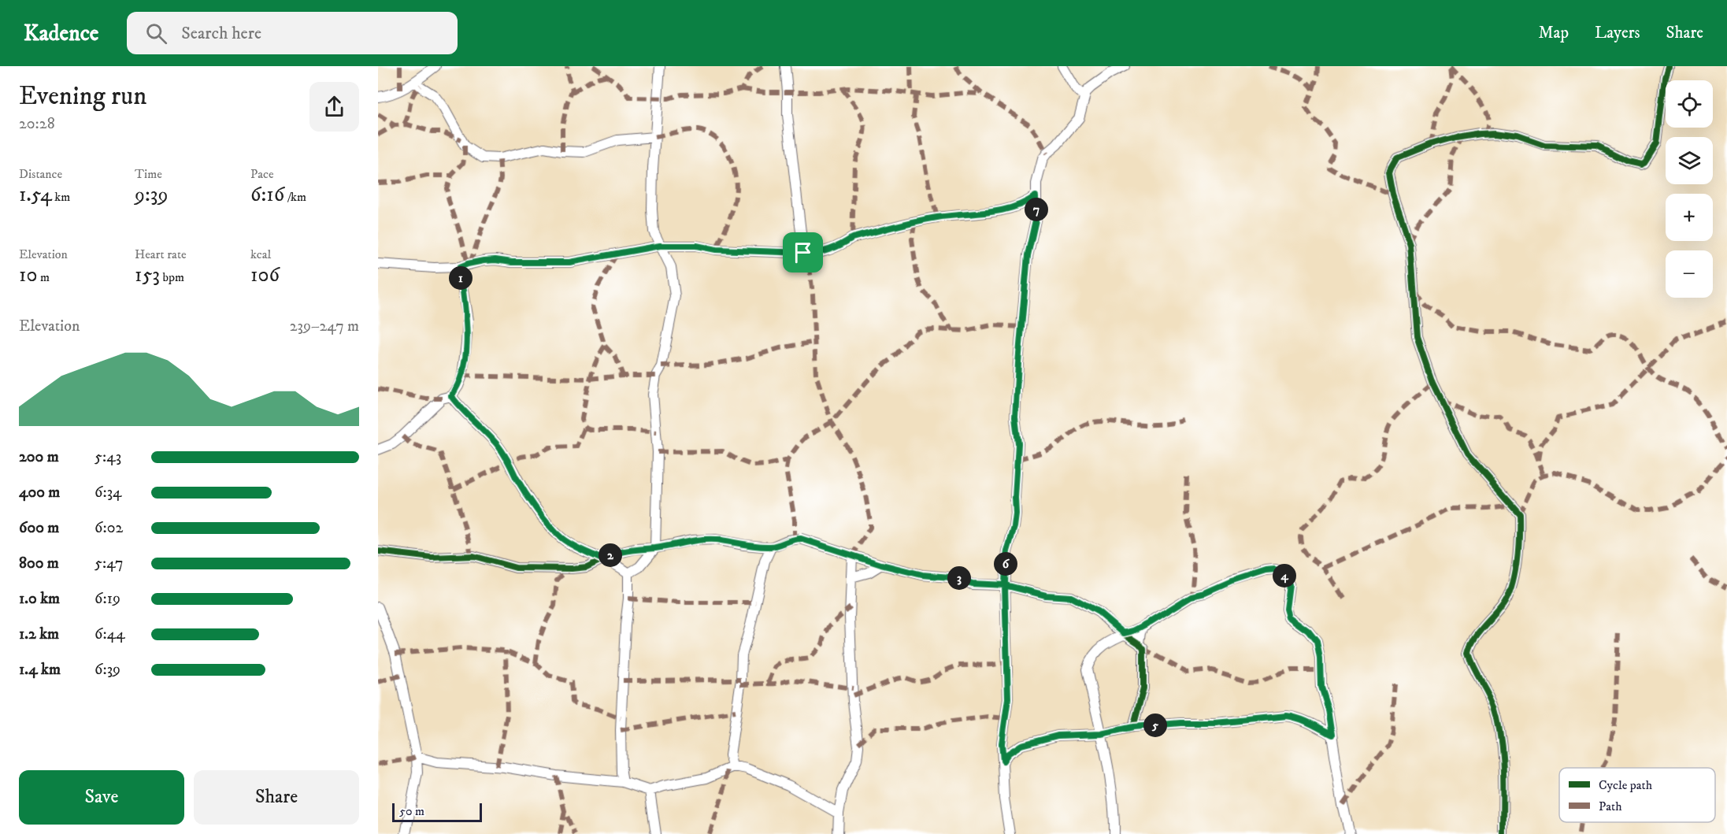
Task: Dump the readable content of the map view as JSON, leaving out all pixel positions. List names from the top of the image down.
{
  "legend": ["Cycle path", "Path"],
  "scale_bar": "50 m",
  "page": {
    "header": "Kadence",
    "search": "Search here",
    "nav": ["Map", "Layers", "Share"],
    "heading": ["Evening run", "20:28"],
    "map_buttons": ["+", "−"],
    "stats": [
      ["Distance", "1.54 km"],
      ["Time", "9:39"],
      ["Pace", "6:16 /km"],
      ["Elevation", "10 m"],
      ["Heart rate", "153 bpm"],
      ["kcal", "106"]
    ],
    "pins": [
      "7",
      "1",
      "2",
      "6",
      "4",
      "3",
      "5"
    ],
    "chart": ["Elevation", "239–247 m"],
    "list": [
      {
        "name": "200 m",
        "note": "5:43"
      },
      {
        "name": "400 m",
        "note": "6:34"
      },
      {
        "name": "600 m",
        "note": "6:02"
      },
      {
        "name": "800 m",
        "note": "5:47"
      },
      {
        "name": "1.0 km",
        "note": "6:19"
      },
      {
        "name": "1.2 km",
        "note": "6:44"
      },
      {
        "name": "1.4 km",
        "note": "6:39"
      }
    ],
    "buttons": ["Save", "Share"],
    "scale": "50 m"
  }
}
